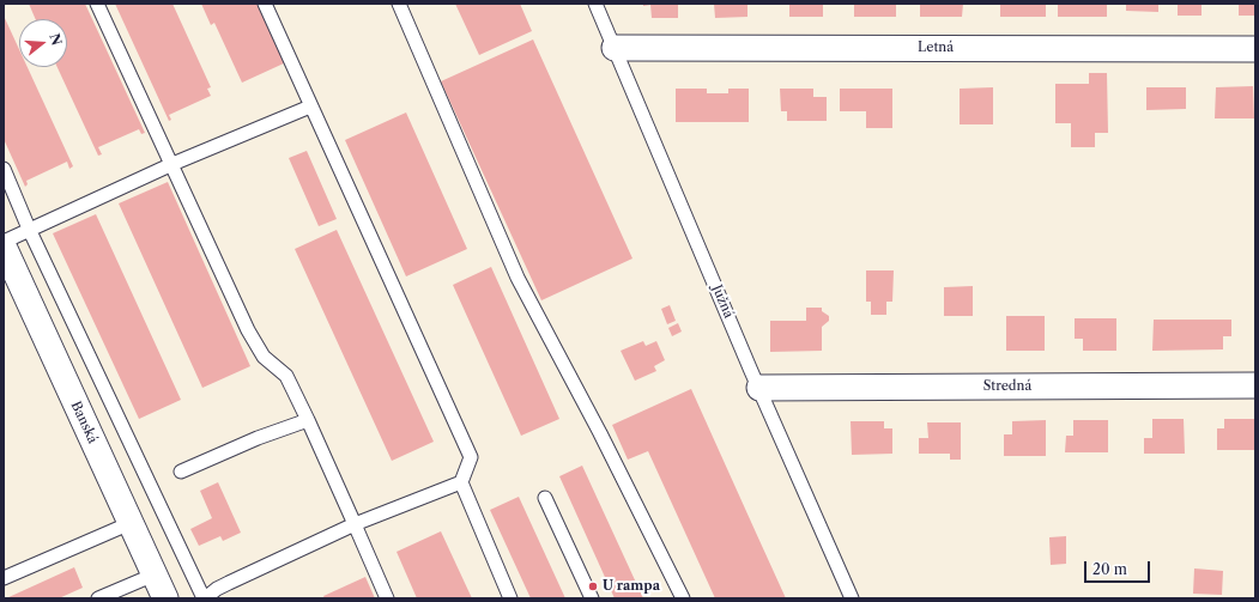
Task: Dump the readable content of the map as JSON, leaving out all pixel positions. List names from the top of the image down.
{
  "streets": {
    "street": ["Letná", "Stredná", "Banská"],
    "lane": ["Južná"]
  },
  "crossings": [
    ["Letná", "Južná"],
    ["Južná", "Stredná"]
  ],
  "places": ["U rampa"],
  "scale_bar": "20 m",
  "north": "right"
}
